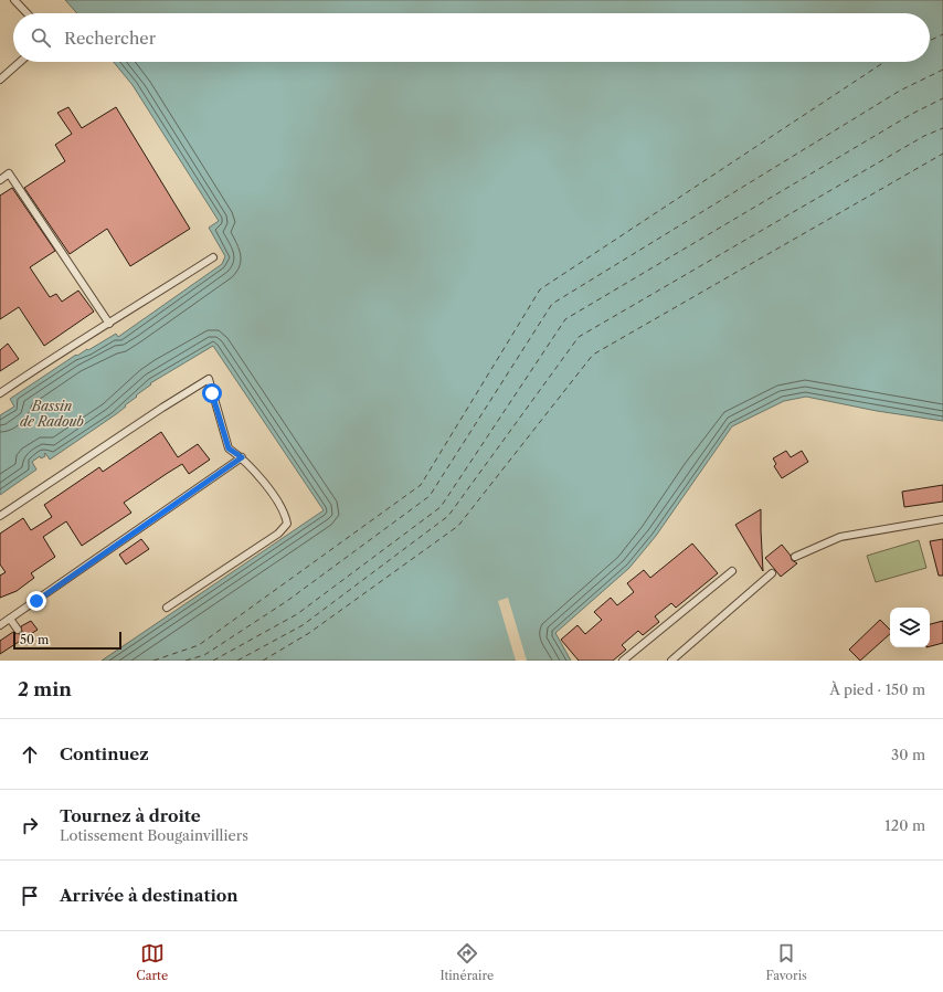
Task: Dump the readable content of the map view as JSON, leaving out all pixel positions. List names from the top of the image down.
{
  "water": ["Bassin de Radoub"],
  "scale_bar": "50 m",
  "page": {
    "search": "Rechercher",
    "scale": "50 m",
    "heading": ["2 min", "À pied · 150 m"],
    "list": [
      ["Continuez", "30 m"],
      ["Tournez à droite", "Lotissement Bougainvilliers", "120 m"],
      "Arrivée à destination"
    ],
    "nav": ["Carte", "Itinéraire", "Favoris"]
  }
}
